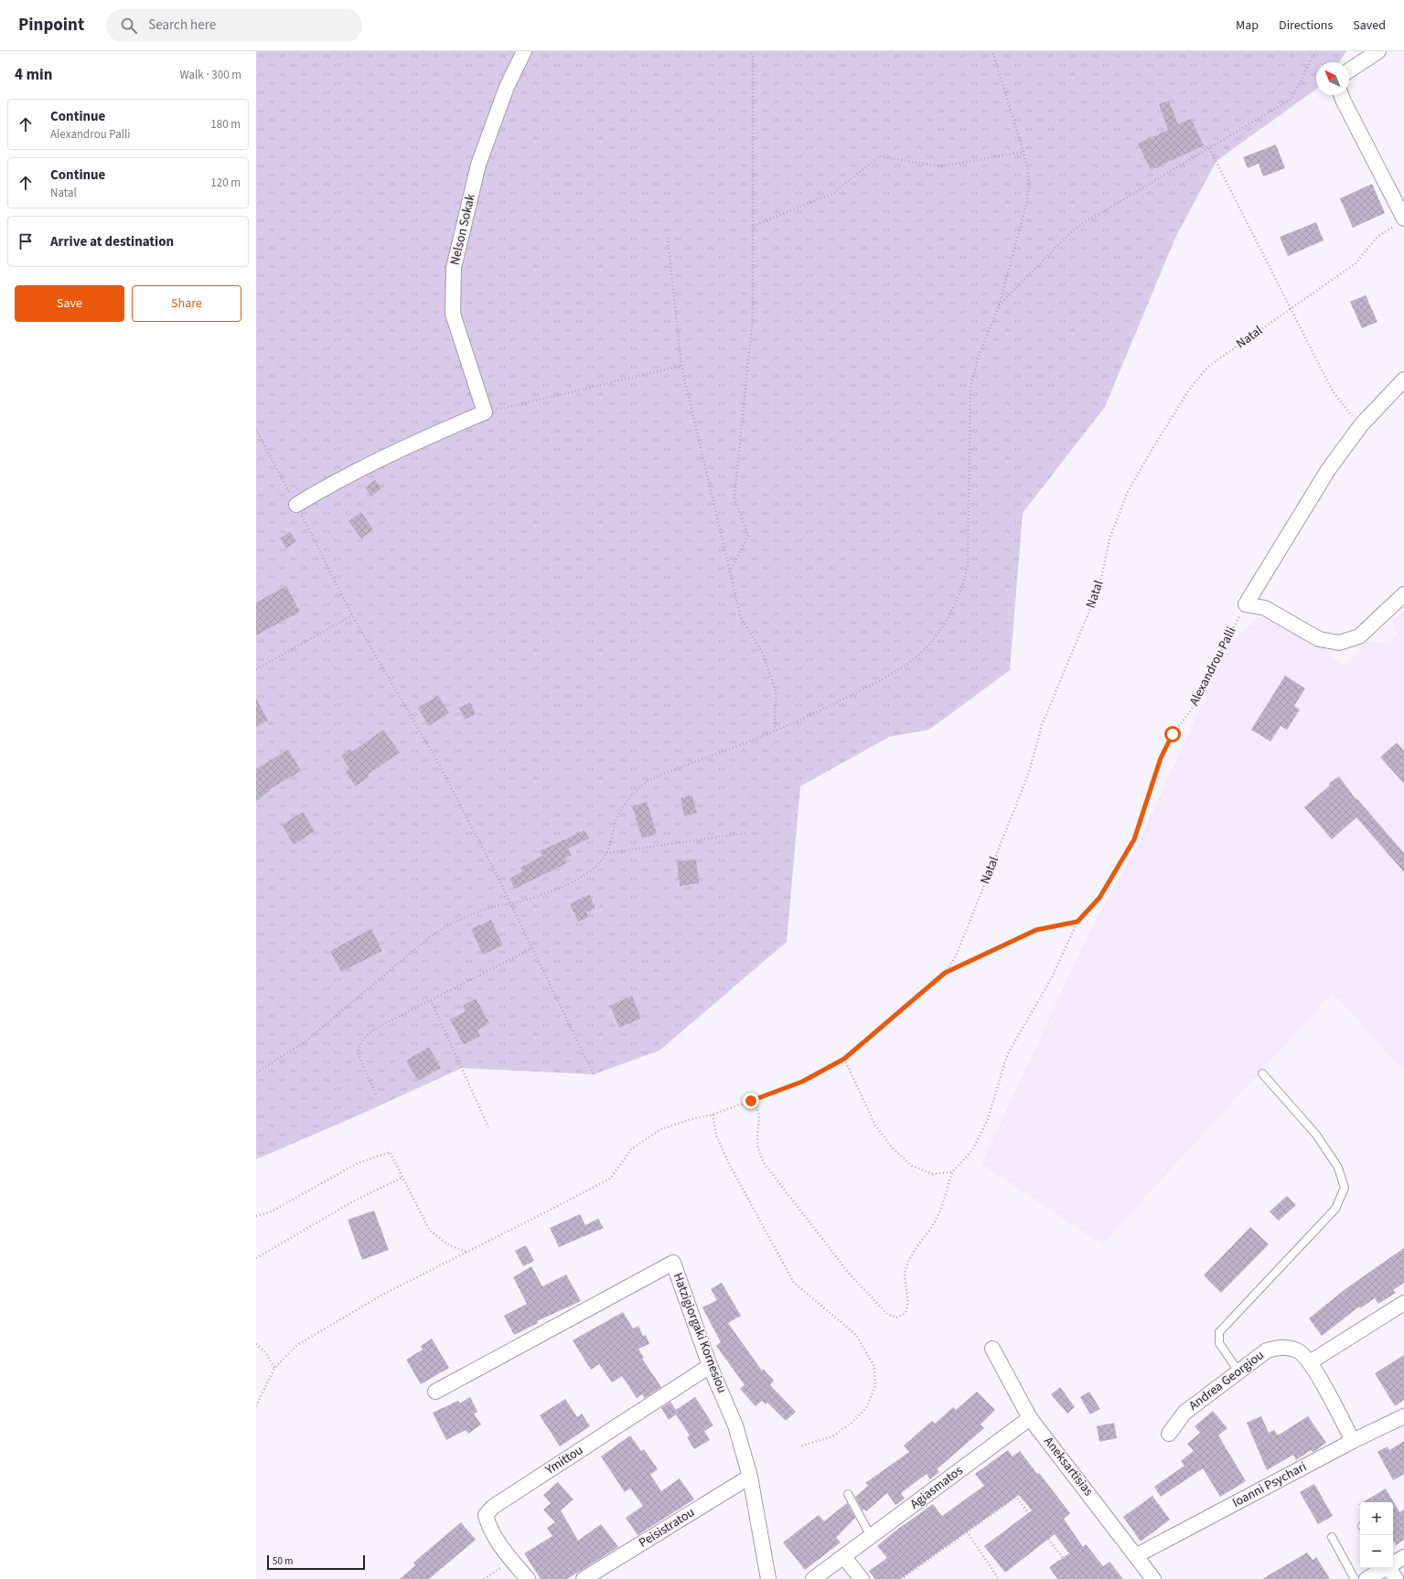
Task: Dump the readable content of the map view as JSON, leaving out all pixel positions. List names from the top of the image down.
{
  "streets": {
    "street": [
      "Nelson Sokak",
      "Hatzigiorgaki Kornesiou",
      "Andrea Georgiou",
      "Ymittou",
      "Aneksartisias",
      "Ioanni Psychari",
      "Agiasmatos",
      "Peisistratou"
    ],
    "path": ["Natal", "Alexandrou Palli"]
  },
  "crossings": [
    ["Hatzigiorgaki Kornesiou", "Ymittou"],
    ["Hatzigiorgaki Kornesiou", "Peisistratou"],
    ["Andrea Georgiou", "Ioanni Psychari"],
    ["Aneksartisias", "Ioanni Psychari"],
    ["Aneksartisias", "Agiasmatos"]
  ],
  "scale_bar": "50 m",
  "north": "top left",
  "page": {
    "header": "Pinpoint",
    "search": "Search here",
    "nav": ["Map", "Directions", "Saved"],
    "heading": ["4 min", "Walk · 300 m"],
    "list": [
      ["Continue", "Alexandrou Palli", "180 m"],
      ["Continue", "Natal", "120 m"],
      "Arrive at destination"
    ],
    "buttons": ["Save", "Share"],
    "map_buttons": ["+", "−"],
    "scale": "50 m"
  }
}
